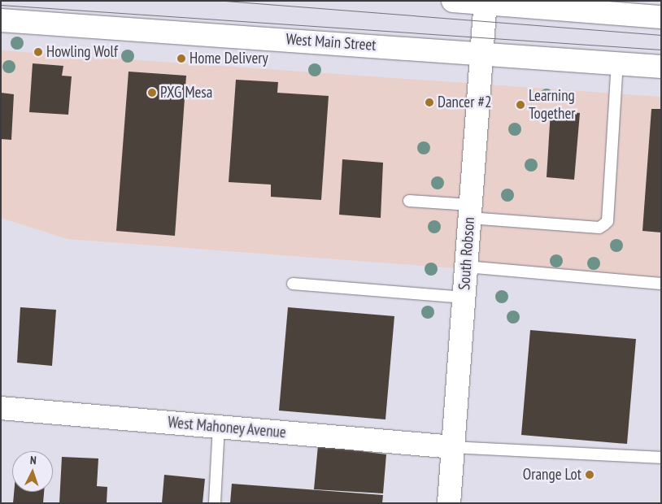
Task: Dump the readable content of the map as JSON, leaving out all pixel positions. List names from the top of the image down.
{
  "streets": {
    "street": ["West Main Street", "South Robson", "West Mahoney Avenue"]
  },
  "crossings": [
    ["West Main Street", "South Robson"],
    ["South Robson", "West Mahoney Avenue"]
  ],
  "places": [
    "Howling Wolf",
    "Home Delivery",
    "PXG Mesa",
    "Dancer #2",
    "Learning Together",
    "Orange Lot"
  ],
  "north": "top"
}
